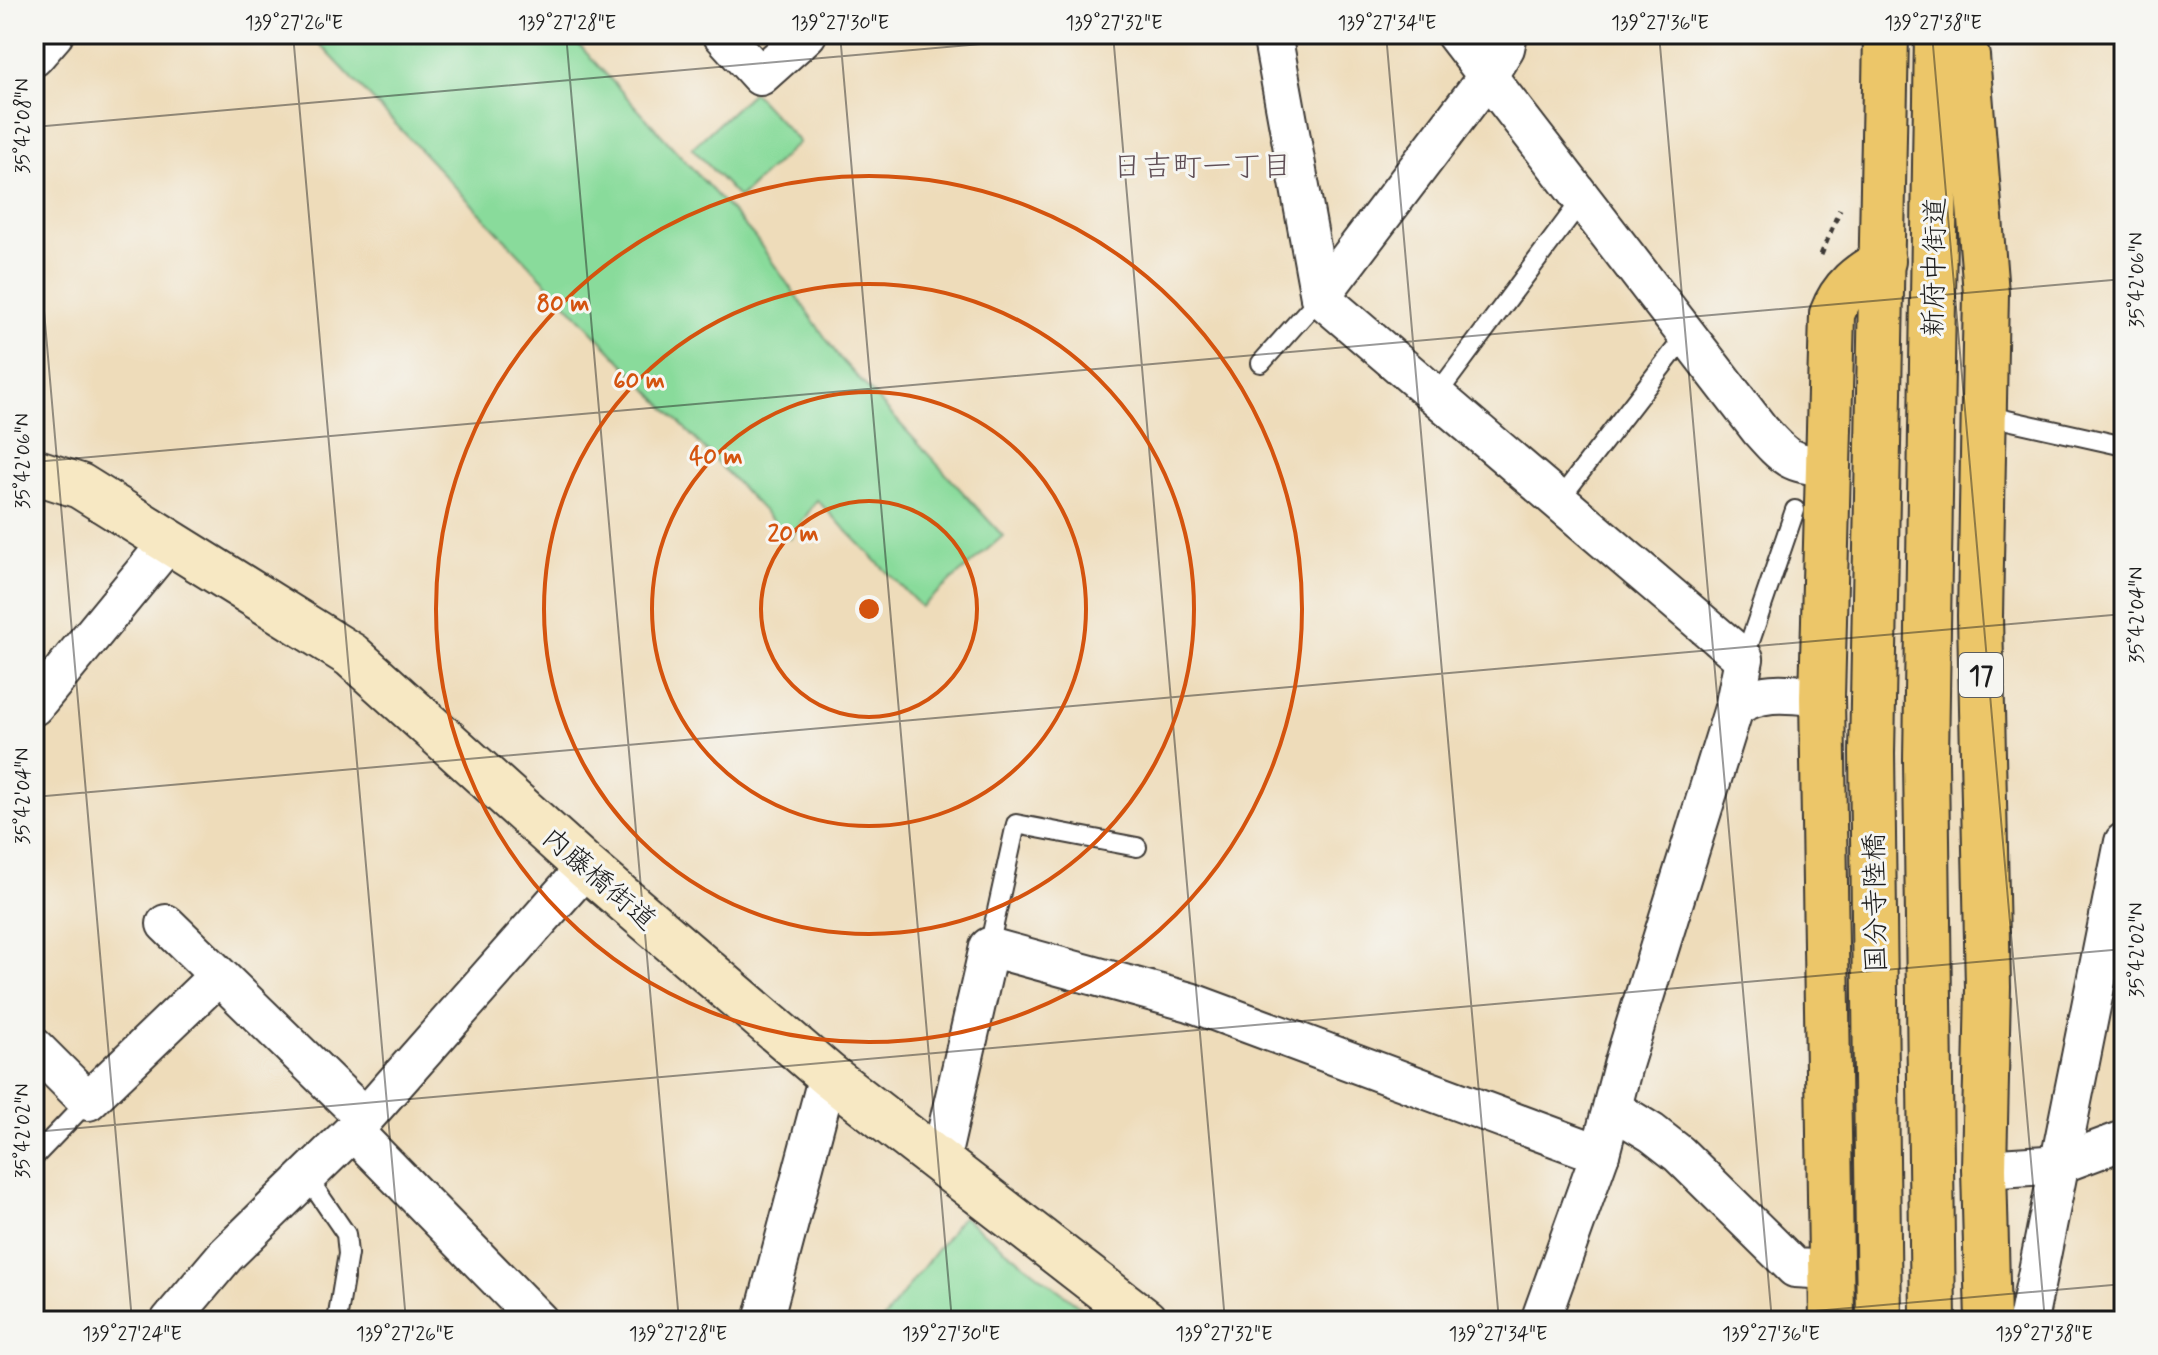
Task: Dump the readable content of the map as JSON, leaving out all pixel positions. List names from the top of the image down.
{
  "streets": {
    "main road": ["新府中街道", "17", "国分寺陸橋"],
    "street": ["内藤橋街道"]
  },
  "crossings": [
    ["新府中街道", "国分寺陸橋"]
  ],
  "districts": ["日吉町一丁目"],
  "coordinates": [
    "139°27'26\"E",
    "139°27'28\"E",
    "139°27'30\"E",
    "139°27'32\"E",
    "139°27'34\"E",
    "139°27'36\"E",
    "139°27'38\"E",
    "35°42'08\"N",
    "35°42'06\"N",
    "35°42'04\"N",
    "35°42'02\"N",
    "139°27'24\"E"
  ],
  "rings": [
    "80 m",
    "60 m",
    "40 m",
    "20 m"
  ]
}
